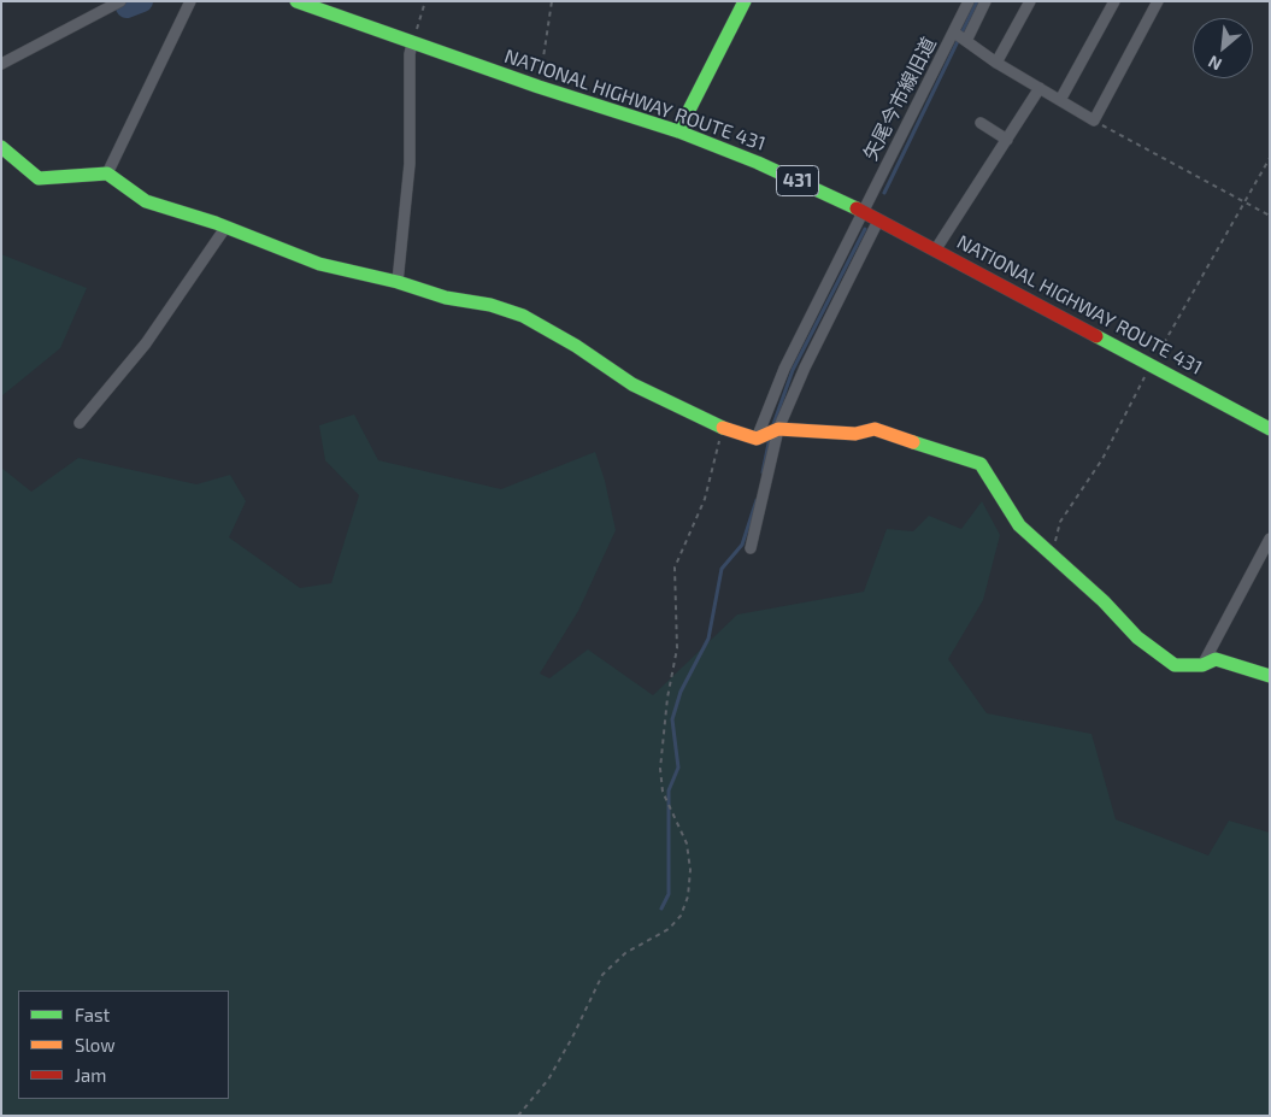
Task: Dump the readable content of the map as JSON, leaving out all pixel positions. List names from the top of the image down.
{
  "streets": {
    "main road": ["NATIONAL HIGHWAY ROUTE 431", "431"],
    "street": ["矢尾今市線旧道"]
  },
  "crossings": [
    ["矢尾今市線旧道", "NATIONAL HIGHWAY ROUTE 431"]
  ],
  "legend": ["Fast", "Slow", "Jam"],
  "north": "bottom left"
}
